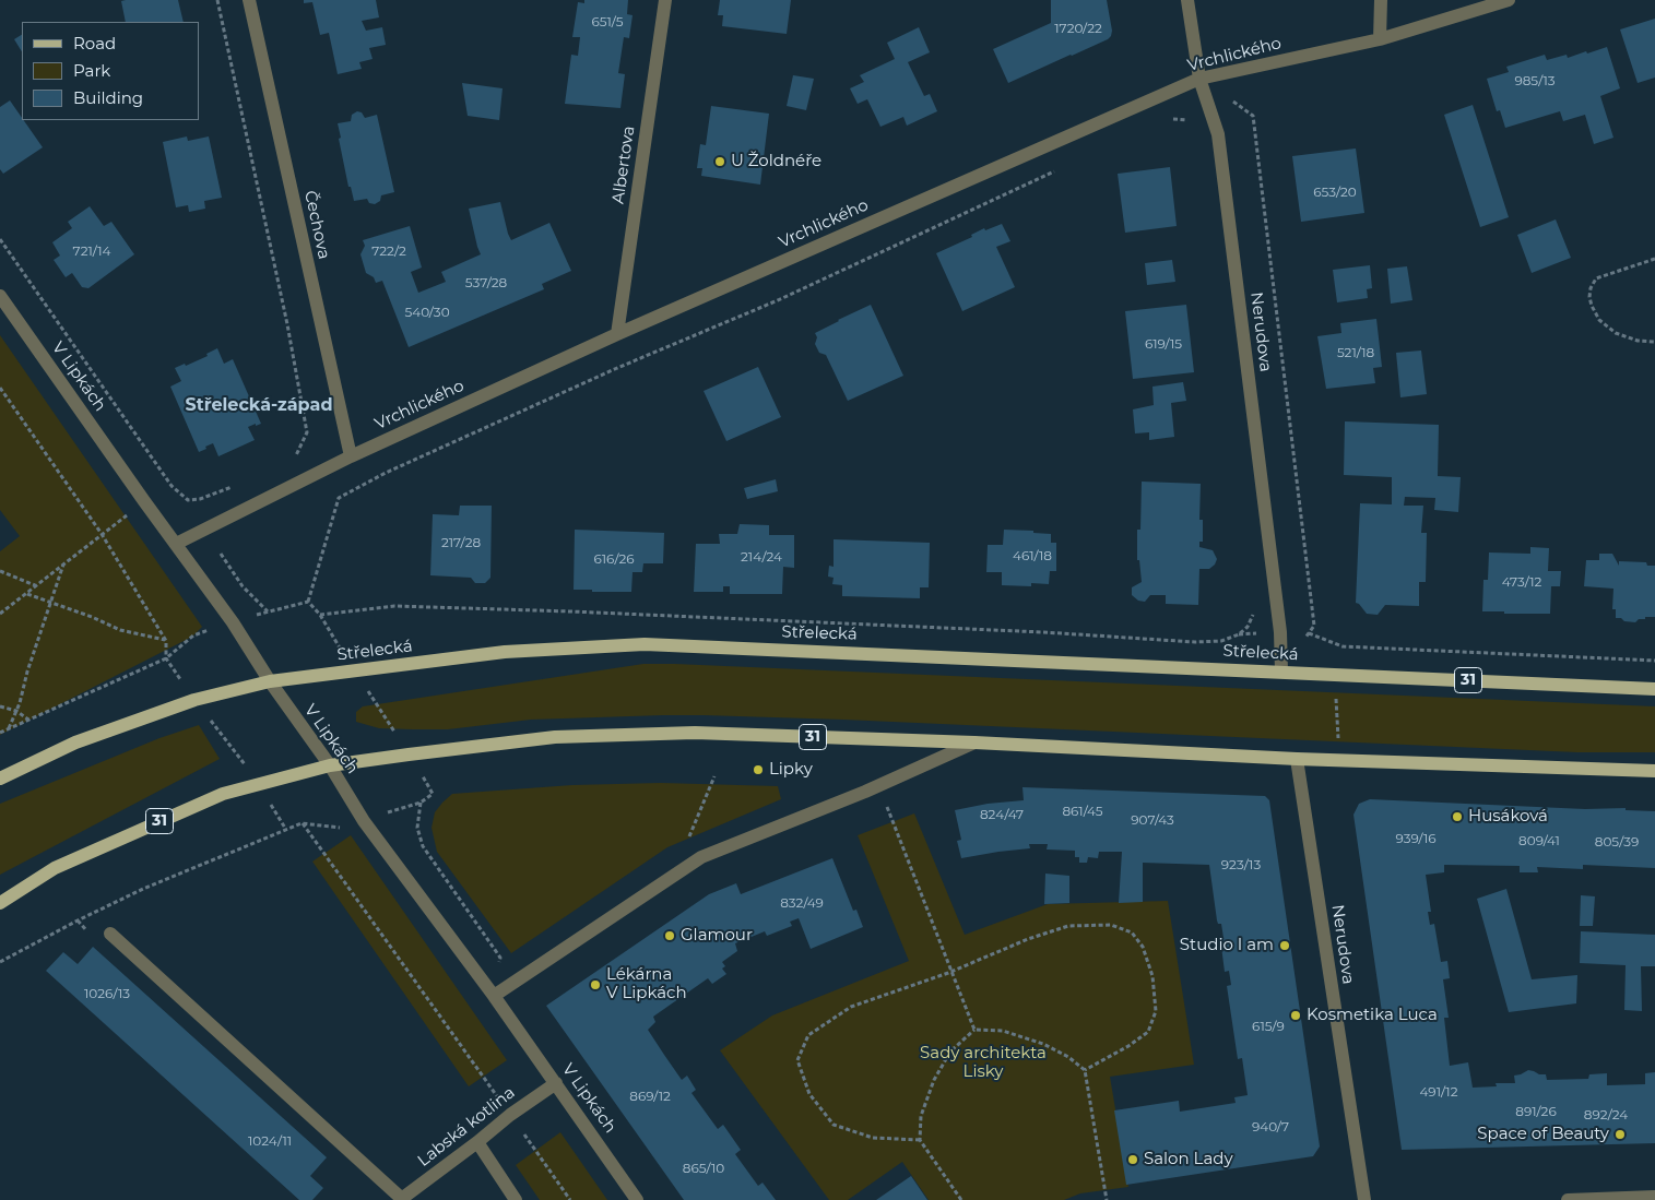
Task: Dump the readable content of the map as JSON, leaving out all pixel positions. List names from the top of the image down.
{
  "streets": {
    "main road": ["Střelecká", "31"],
    "street": [
      "Vrchlického",
      "Albertova",
      "Čechova",
      "Nerudova",
      "V Lipkách",
      "Labská kotlina"
    ]
  },
  "crossings": [
    ["Vrchlického", "Albertova"],
    ["Vrchlického", "Čechova"],
    ["Vrchlického", "Nerudova"],
    ["Vrchlického", "V Lipkách"],
    ["Nerudova", "Střelecká"],
    ["Nerudova", "31"],
    ["V Lipkách", "Střelecká"],
    ["V Lipkách", "31"],
    ["V Lipkách", "Labská kotlina"]
  ],
  "districts": ["Střelecká-západ"],
  "parks": ["Sady architekta Lisky"],
  "places": [
    "U Žoldnéře",
    "Lipky",
    "Husáková",
    "Glamour",
    "Studio I am",
    "Lékárna V Lipkách",
    "Kosmetika Luca",
    "Space of Beauty",
    "Salon Lady"
  ],
  "house_numbers": [
    "651/5",
    "1720/22",
    "985/13",
    "653/20",
    "721/14",
    "722/2",
    "537/28",
    "540/30",
    "619/15",
    "521/18",
    "217/28",
    "461/18",
    "214/24",
    "616/26",
    "473/12",
    "861/45",
    "824/47",
    "907/43",
    "939/16",
    "809/41",
    "805/39",
    "923/13",
    "832/49",
    "1026/13",
    "615/9",
    "491/12",
    "869/12",
    "891/26",
    "892/24",
    "940/7",
    "1024/11",
    "865/10"
  ],
  "legend": ["Road", "Park", "Building"]
}
